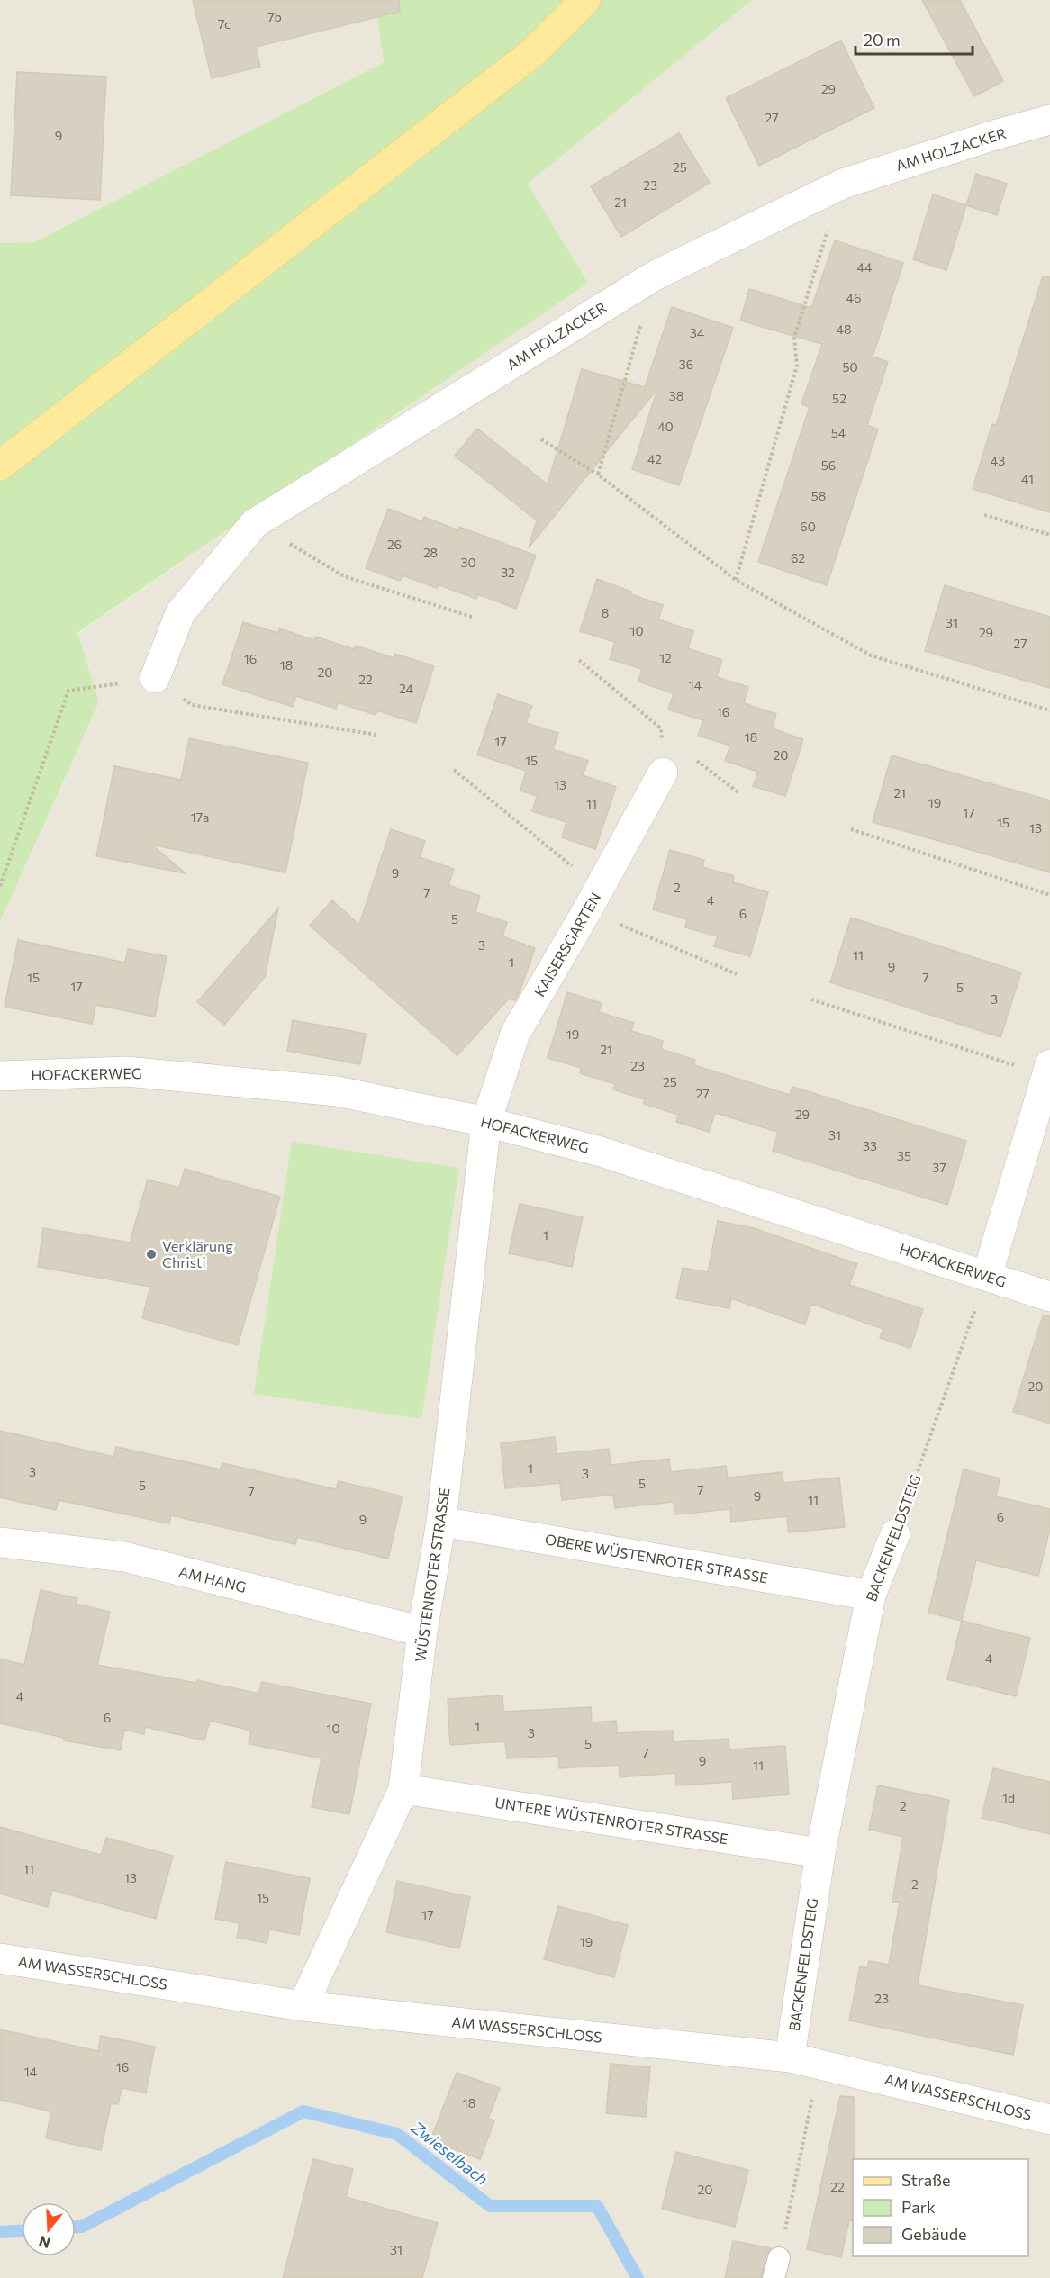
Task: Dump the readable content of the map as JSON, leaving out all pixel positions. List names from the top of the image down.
{
  "streets": {
    "street": [
      "AM HOLZACKER",
      "KAISERSGARTEN",
      "HOFACKERWEG",
      "BACKENFELDSTEIG",
      "OBERE WÜSTENROTER STRASSE",
      "WÜSTENROTER STRASSE",
      "AM HANG",
      "UNTERE WÜSTENROTER STRASSE",
      "AM WASSERSCHLOSS"
    ]
  },
  "crossings": [
    ["KAISERSGARTEN", "HOFACKERWEG"],
    ["KAISERSGARTEN", "WÜSTENROTER STRASSE"],
    ["HOFACKERWEG", "BACKENFELDSTEIG"],
    ["HOFACKERWEG", "WÜSTENROTER STRASSE"],
    ["BACKENFELDSTEIG", "OBERE WÜSTENROTER STRASSE"],
    ["BACKENFELDSTEIG", "UNTERE WÜSTENROTER STRASSE"],
    ["BACKENFELDSTEIG", "AM WASSERSCHLOSS"],
    ["OBERE WÜSTENROTER STRASSE", "WÜSTENROTER STRASSE"],
    ["WÜSTENROTER STRASSE", "AM HANG"],
    ["WÜSTENROTER STRASSE", "UNTERE WÜSTENROTER STRASSE"],
    ["WÜSTENROTER STRASSE", "AM WASSERSCHLOSS"]
  ],
  "water": ["Zwieselbach"],
  "places": ["Verklärung Christi"],
  "house_numbers": [
    "7b",
    "7c",
    "29",
    "27",
    "9",
    "25",
    "23",
    "21",
    "44",
    "46",
    "48",
    "34",
    "36",
    "50",
    "38",
    "52",
    "40",
    "54",
    "42",
    "43",
    "56",
    "41",
    "58",
    "60",
    "26",
    "28",
    "62",
    "30",
    "32",
    "8",
    "31",
    "10",
    "29",
    "27",
    "12",
    "16",
    "18",
    "20",
    "22",
    "14",
    "24",
    "16",
    "18",
    "17",
    "20",
    "15",
    "13",
    "21",
    "19",
    "11",
    "17",
    "17a",
    "15",
    "13",
    "9",
    "2",
    "7",
    "4",
    "6",
    "5",
    "3",
    "11",
    "1",
    "9",
    "15",
    "7",
    "17",
    "5",
    "3",
    "19",
    "21",
    "23",
    "25",
    "27",
    "29",
    "31",
    "33",
    "35",
    "37",
    "1",
    "20",
    "1",
    "3",
    "3",
    "5",
    "5",
    "7",
    "7",
    "9",
    "11",
    "6",
    "9",
    "4",
    "4",
    "6",
    "1",
    "10",
    "3",
    "5",
    "7",
    "9",
    "11",
    "1d",
    "2",
    "11",
    "13",
    "2",
    "15",
    "17",
    "19",
    "23",
    "16",
    "14",
    "18",
    "22",
    "20",
    "31"
  ],
  "legend": ["Straße", "Park", "Gebäude"],
  "scale_bar": "20 m",
  "north": "bottom"
}
